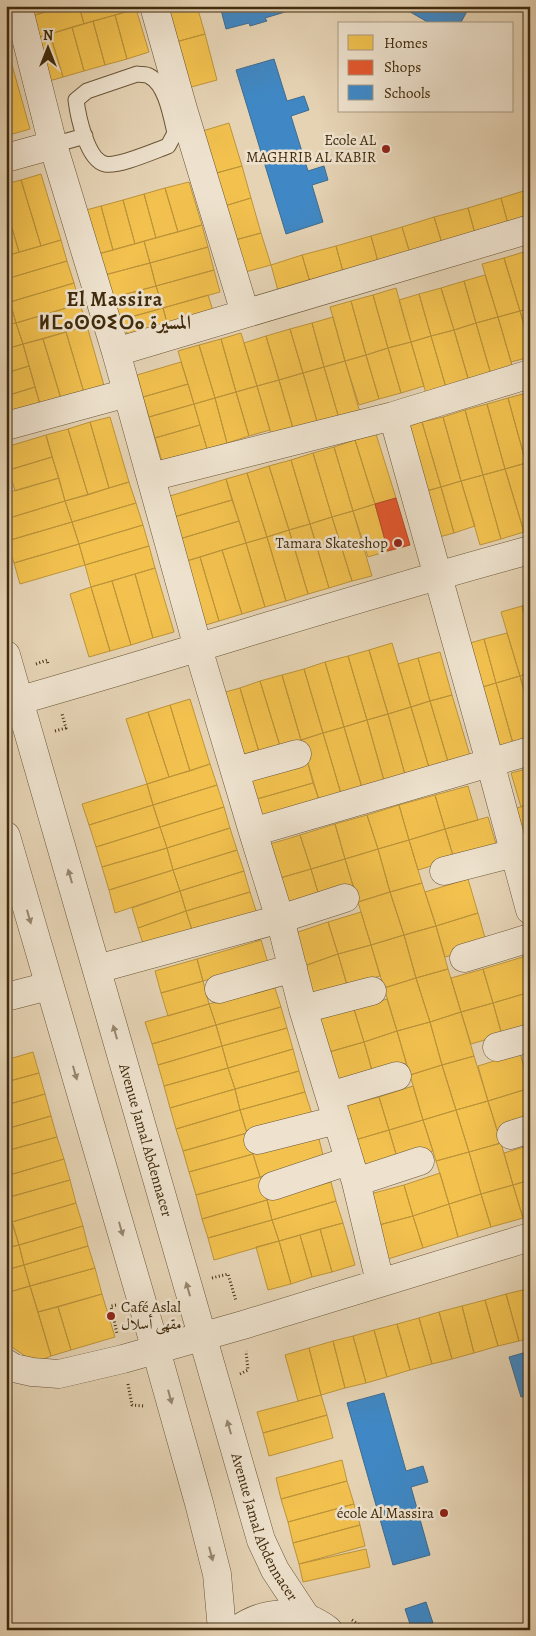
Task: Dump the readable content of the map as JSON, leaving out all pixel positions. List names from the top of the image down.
{
  "streets": {
    "street": ["Avenue Jamal Abdennacer"]
  },
  "districts": ["El Massira ⵍⵎⴰⵙⵙⵉⵔⴰ المسيرة"],
  "places": [
    "Ecole AL MAGHRIB AL KABIR",
    "Tamara Skateshop",
    "Café Aslal مقهى أسلال",
    "école Al Massira"
  ],
  "legend": ["Homes", "Shops", "Schools"],
  "north": "top"
}
